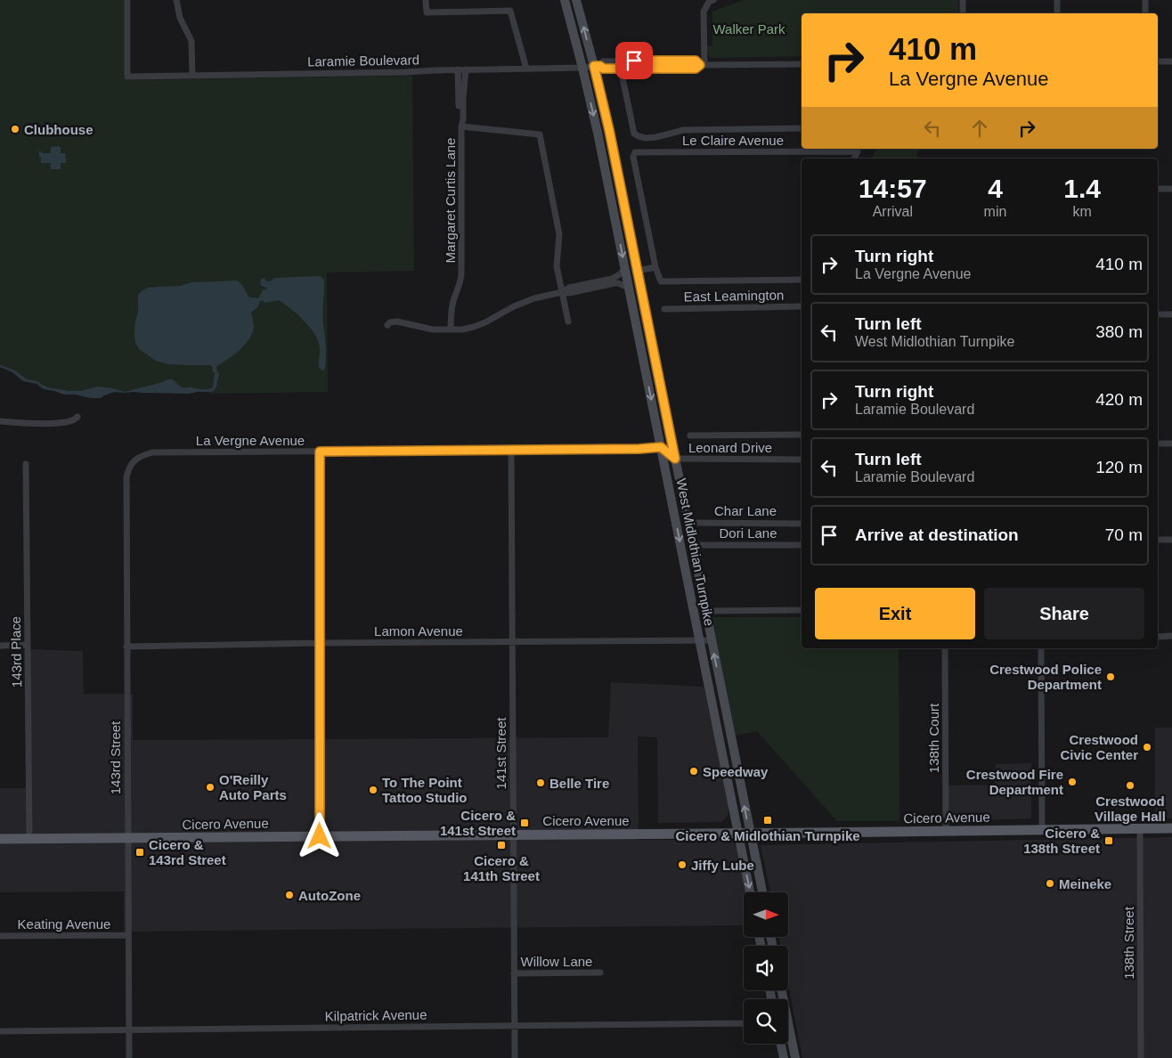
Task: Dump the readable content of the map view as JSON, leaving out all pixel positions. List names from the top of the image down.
{
  "streets": {
    "main road": ["West Midlothian Turnpike", "Cicero Avenue"],
    "street": [
      "Laramie Boulevard",
      "Le Claire Avenue",
      "Margaret Curtis Lane",
      "East Leamington",
      "La Vergne Avenue",
      "Leonard Drive",
      "Char Lane",
      "Dori Lane",
      "Lamon Avenue",
      "143rd Place",
      "138th Court",
      "141st Street",
      "143rd Street",
      "Keating Avenue",
      "138th Street",
      "Willow Lane",
      "Kilpatrick Avenue"
    ]
  },
  "crossings": [
    ["Laramie Boulevard", "Margaret Curtis Lane"],
    ["Laramie Boulevard", "West Midlothian Turnpike"],
    ["La Vergne Avenue", "Leonard Drive"],
    ["La Vergne Avenue", "West Midlothian Turnpike"],
    ["La Vergne Avenue", "141st Street"],
    ["La Vergne Avenue", "143rd Street"],
    ["Leonard Drive", "West Midlothian Turnpike"],
    ["Char Lane", "West Midlothian Turnpike"],
    ["Dori Lane", "West Midlothian Turnpike"],
    ["West Midlothian Turnpike", "Lamon Avenue"],
    ["West Midlothian Turnpike", "Cicero Avenue"],
    ["Lamon Avenue", "141st Street"],
    ["Lamon Avenue", "143rd Street"],
    ["143rd Place", "Cicero Avenue"],
    ["138th Court", "Cicero Avenue"],
    ["141st Street", "Cicero Avenue"],
    ["141st Street", "Willow Lane"],
    ["141st Street", "Kilpatrick Avenue"],
    ["143rd Street", "Cicero Avenue"],
    ["143rd Street", "Keating Avenue"],
    ["143rd Street", "Kilpatrick Avenue"],
    ["Cicero Avenue", "138th Street"]
  ],
  "parks": ["Walker Park"],
  "places": {
    "other": [
      "Clubhouse",
      "Crestwood Police Department",
      "Crestwood Civic Center",
      "Speedway",
      "Crestwood Fire Department",
      "Belle Tire",
      "Crestwood Village Hall",
      "O'Reilly Auto Parts",
      "To The Point Tattoo Studio",
      "Jiffy Lube",
      "Meineke",
      "AutoZone"
    ],
    "transit": [
      "Cicero & Midlothian Turnpike",
      "Cicero & 141st Street",
      "Cicero & 138th Street",
      "Cicero & 141th Street",
      "Cicero & 143rd Street"
    ]
  },
  "north": "right",
  "page": {
    "turn": ["410 m", "La Vergne Avenue"],
    "eta": [
      "14:57",
      "Arrival",
      "4",
      "min",
      "1.4",
      "km"
    ],
    "list": [
      {
        "name": "Turn right",
        "note": "La Vergne Avenue",
        "value": "410 m"
      },
      {
        "name": "Turn left",
        "note": "West Midlothian Turnpike",
        "value": "380 m"
      },
      {
        "name": "Turn right",
        "note": "Laramie Boulevard",
        "value": "420 m"
      },
      {
        "name": "Turn left",
        "note": "Laramie Boulevard",
        "value": "120 m"
      },
      {
        "name": "Arrive at destination",
        "value": "70 m"
      }
    ],
    "buttons": ["Exit", "Share"]
  }
}
